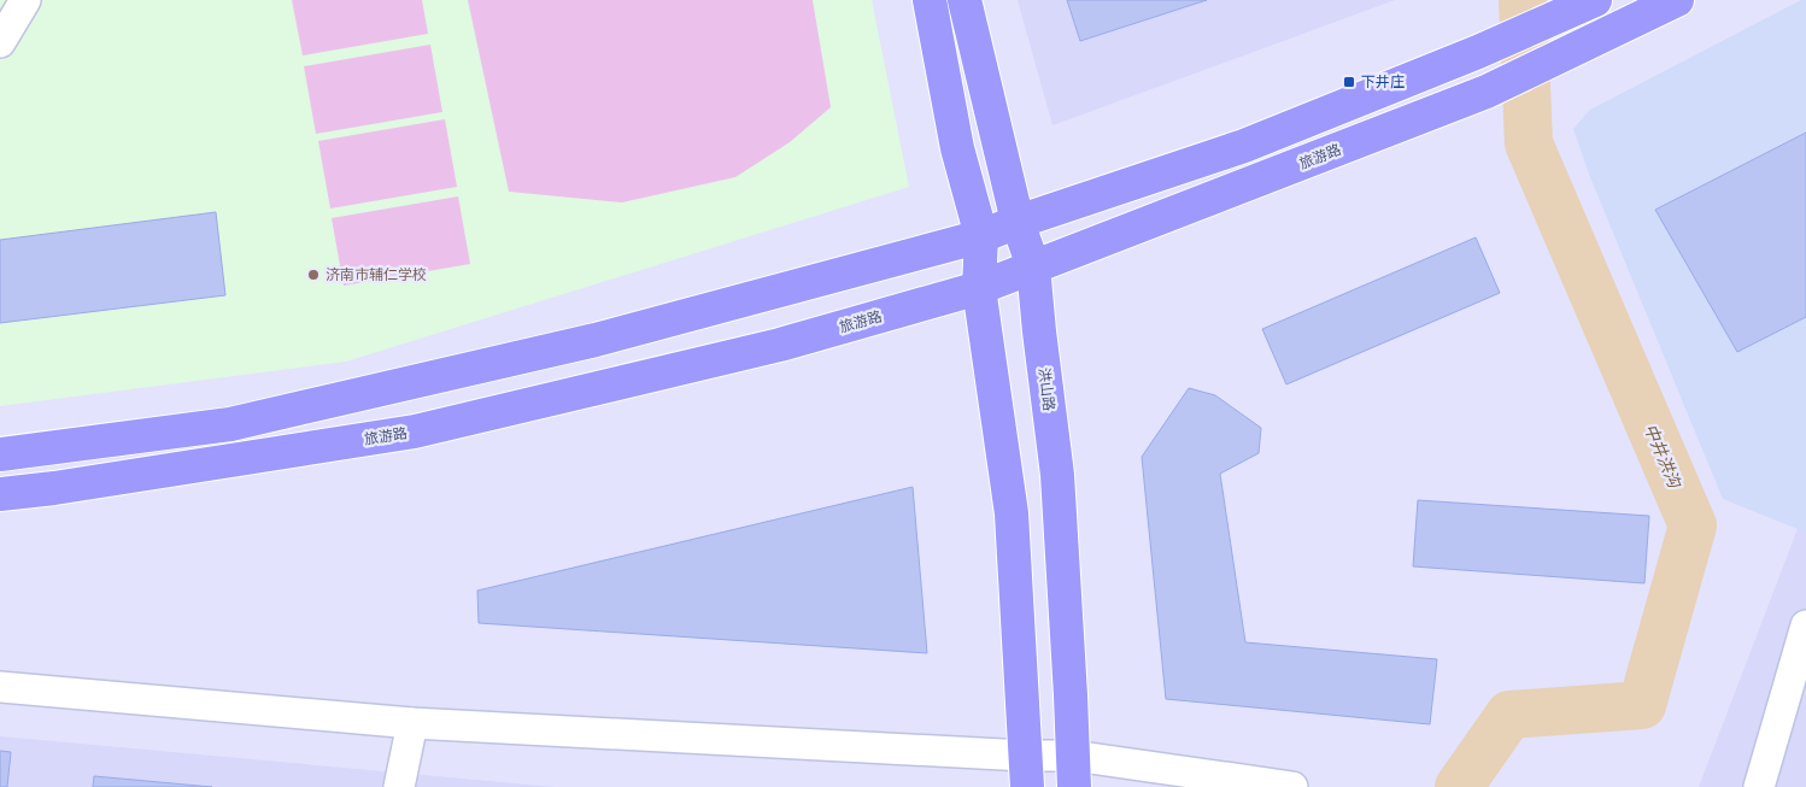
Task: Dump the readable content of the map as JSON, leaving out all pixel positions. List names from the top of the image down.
{
  "streets": {
    "main road": ["旅游路", "洪山路"]
  },
  "crossings": [
    ["旅游路", "洪山路"]
  ],
  "water": ["中井洪沟"],
  "places": {
    "transit": ["下井庄"],
    "other": ["济南市辅仁学校"]
  }
}
